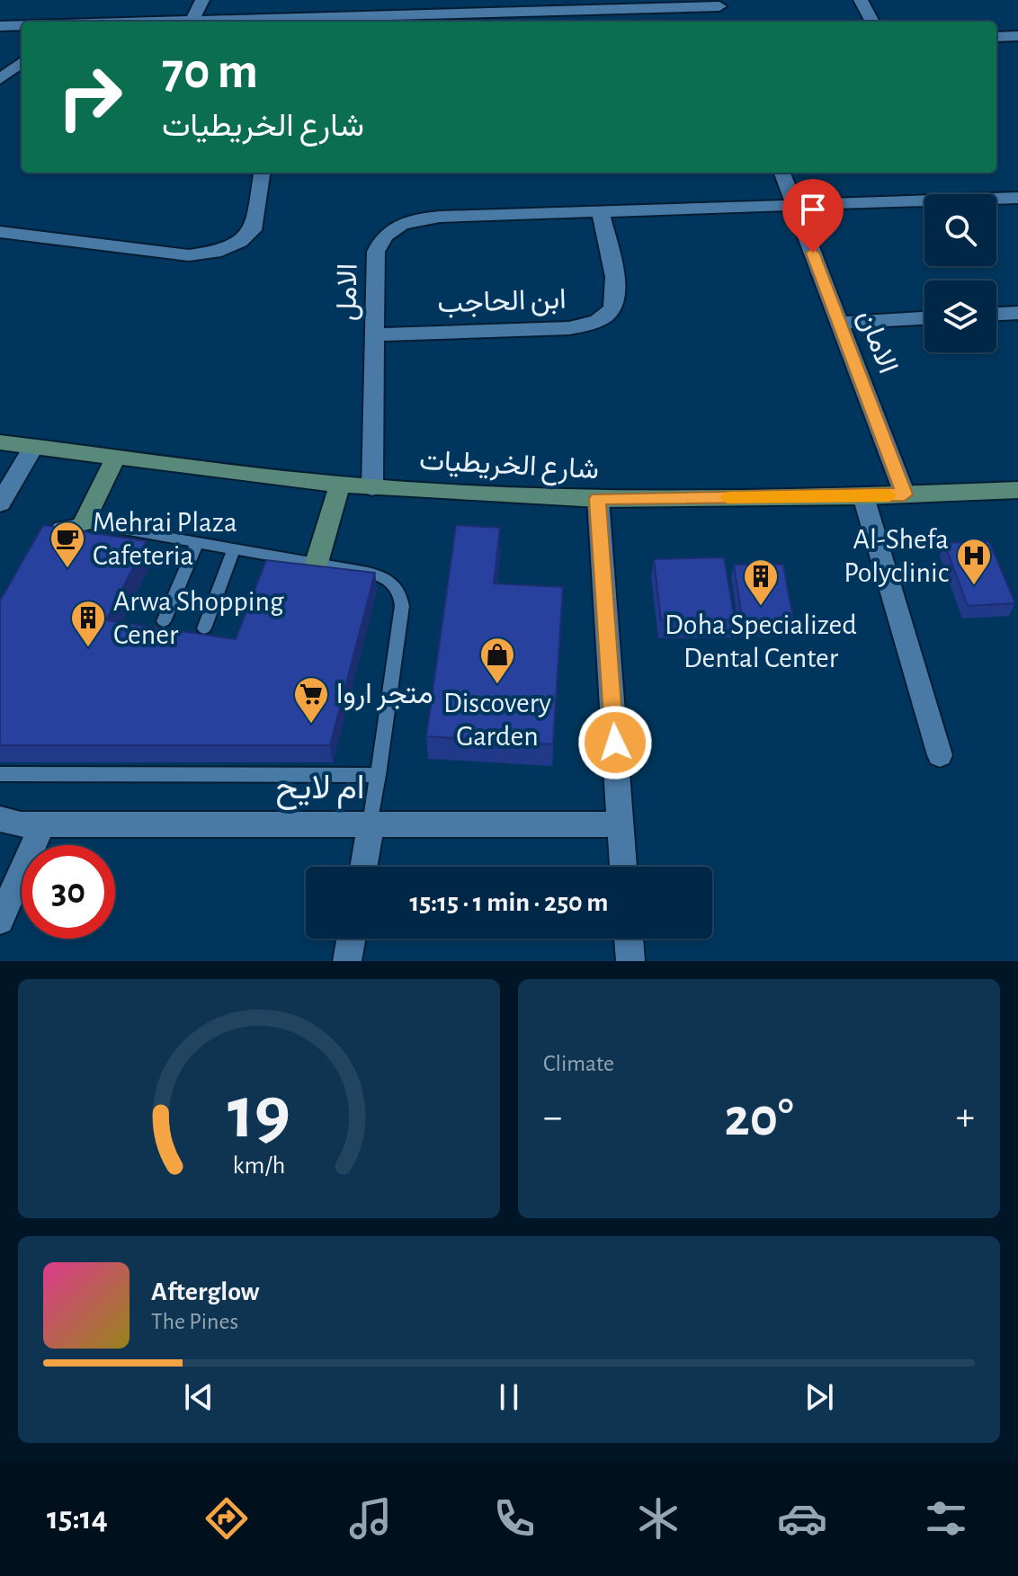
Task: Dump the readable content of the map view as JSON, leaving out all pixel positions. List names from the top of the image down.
{
  "streets": {
    "street": [
      "الامل",
      "ابن الحاجب",
      "الامان",
      "شارع الخريطيات",
      "ام لايح"
    ]
  },
  "crossings": [
    ["الامل", "ابن الحاجب"],
    ["الامل", "الامان"],
    ["الامل", "شارع الخريطيات"],
    ["الامان", "شارع الخريطيات"]
  ],
  "places": {
    "cafe": ["Mehrai Plaza Cafeteria"],
    "hospital": ["Al-Shefa Polyclinic"],
    "building": ["Doha Specialized Dental Center", "Arwa Shopping Cener"],
    "shop": ["Discovery Garden"],
    "supermarket": ["متجر اروا"]
  },
  "page": {
    "turn": ["70 m", "شارع الخريطيات"],
    "limit": "30",
    "trip": "15:15 · 1 min · 250 m",
    "tile": "Climate",
    "heat": ["−", "20°", "+"],
    "song": ["Afterglow", "The Pines"],
    "tabs": "15:14",
    "gauge": ["19", "km/h"]
  }
}
